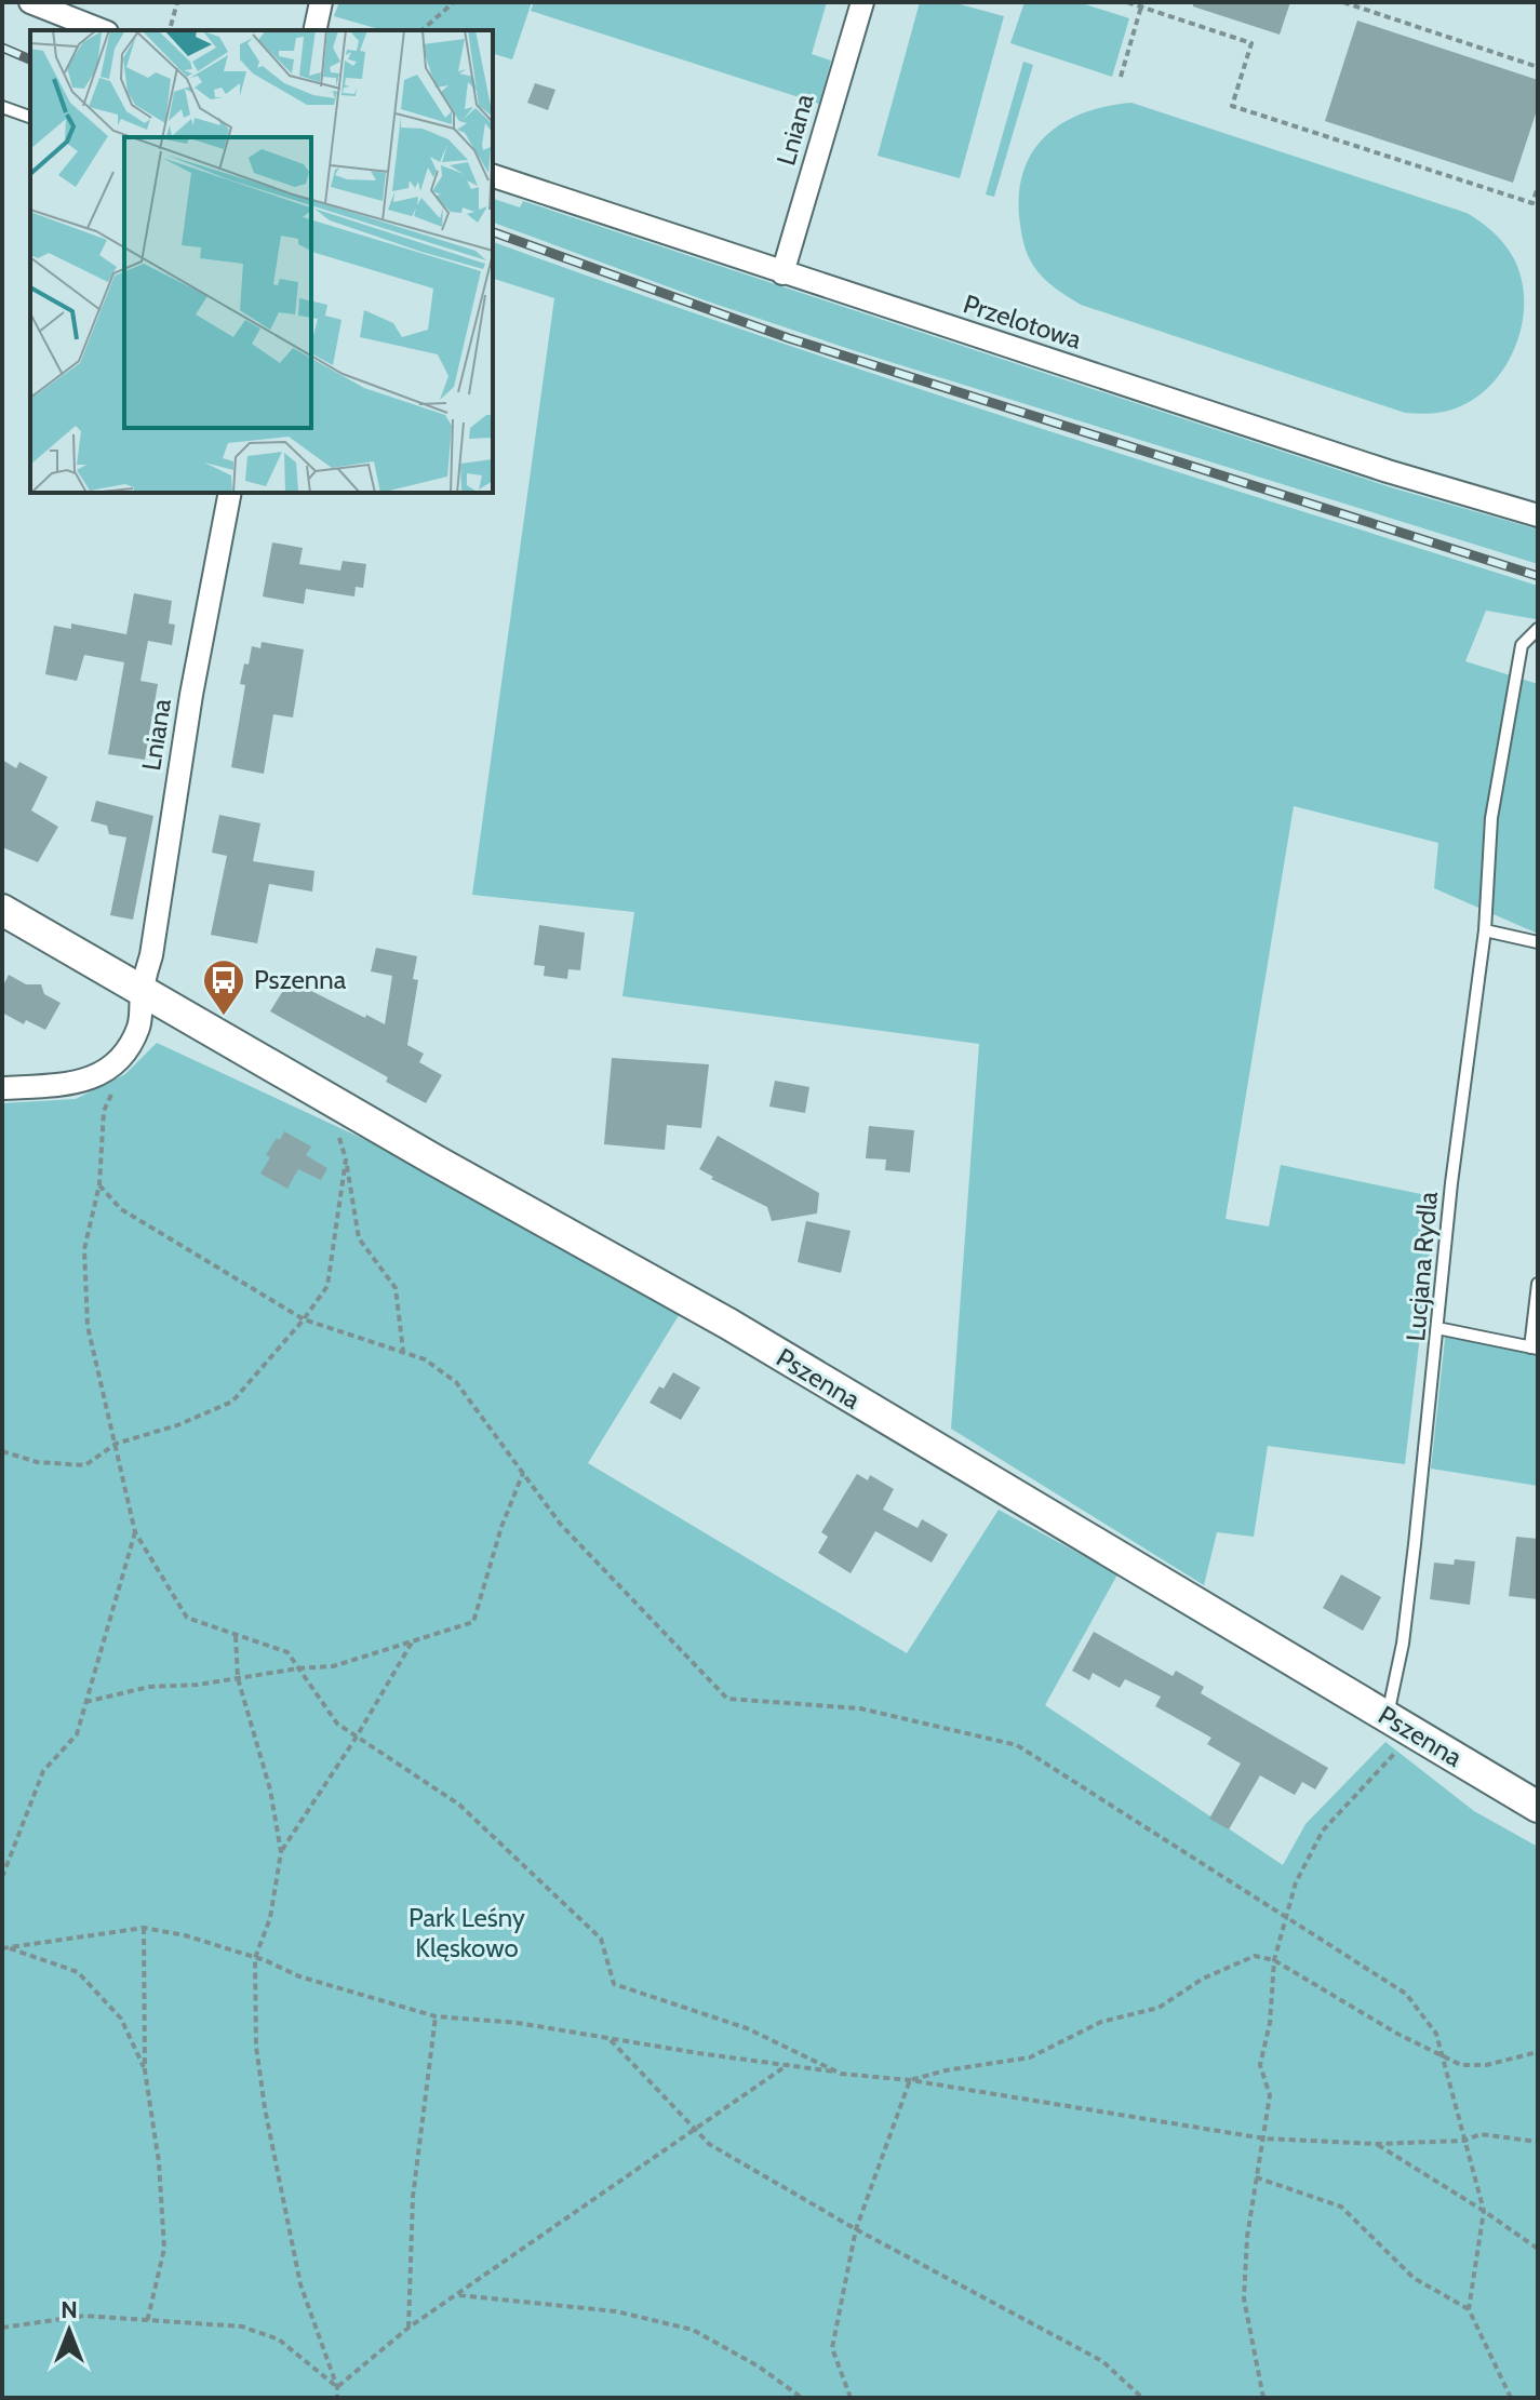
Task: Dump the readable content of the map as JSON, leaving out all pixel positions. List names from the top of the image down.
{
  "streets": {
    "street": ["Lniana", "Przelotowa", "Pszenna"],
    "lane": ["Lucjana Rydla"]
  },
  "crossings": [
    ["Lniana", "Przelotowa"],
    ["Lniana", "Pszenna"],
    ["Lucjana Rydla", "Pszenna"]
  ],
  "parks": ["Park Leśny Klęskowo"],
  "places": {
    "bus stop": ["Pszenna"]
  },
  "north": "top"
}
